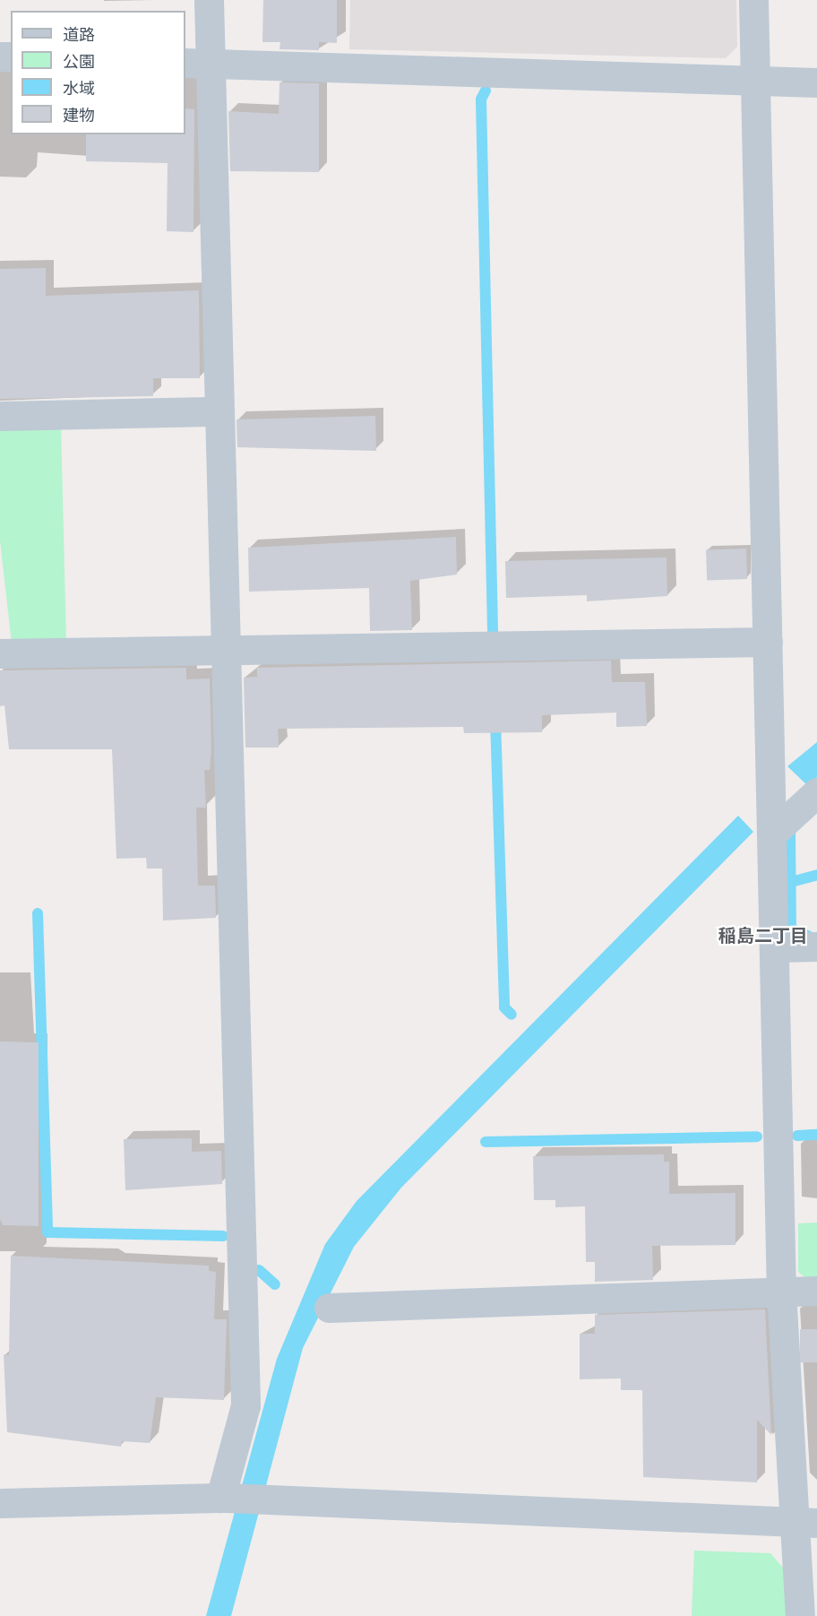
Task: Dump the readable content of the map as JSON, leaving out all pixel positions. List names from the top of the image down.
{
  "districts": ["稲島二丁目"],
  "legend": [
    "道路",
    "公園",
    "水域",
    "建物"
  ]
}
